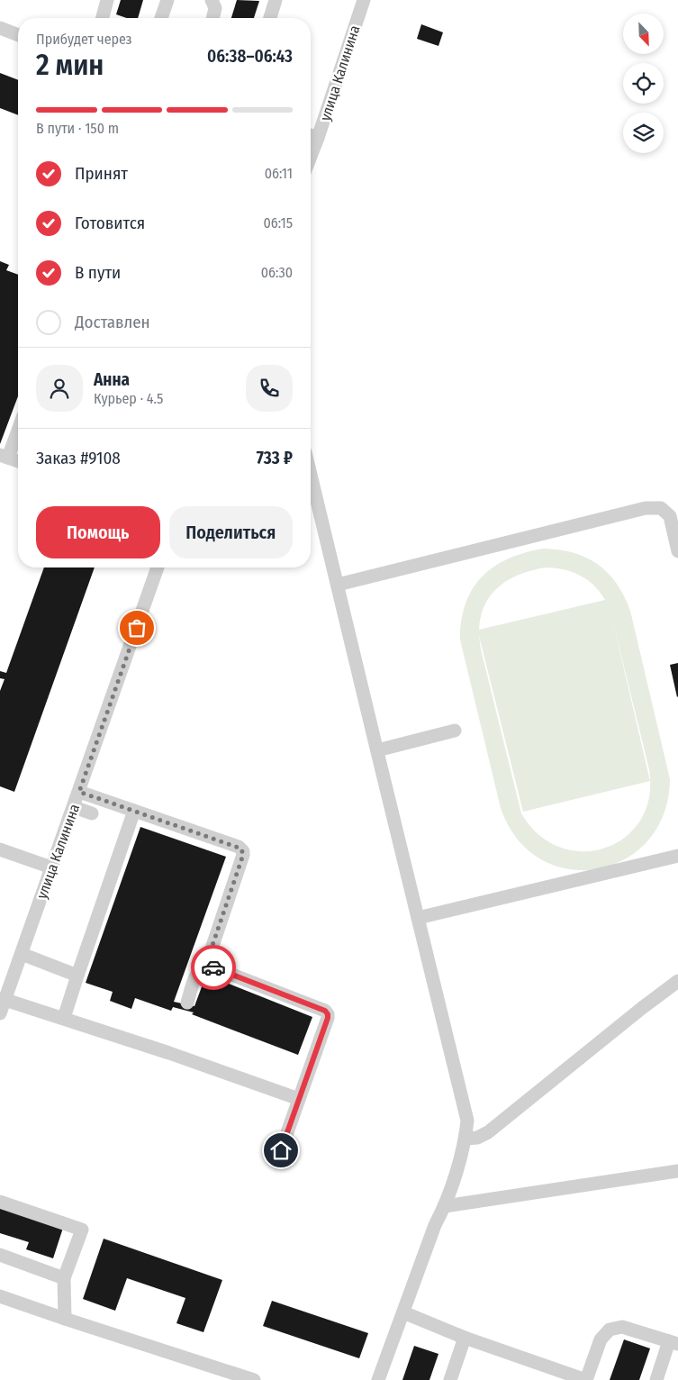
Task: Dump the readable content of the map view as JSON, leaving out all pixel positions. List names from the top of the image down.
{
  "streets": {
    "street": ["улица Калинина"]
  },
  "north": "bottom right",
  "page": {
    "heading": ["2 мин", "Прибудет через", "06:38–06:43"],
    "panel": [
      "Анна",
      "Курьер · 4.5",
      "Заказ #9108",
      "733 ₽"
    ],
    "bar": "В пути · 150 m",
    "list": [
      ["Принят", "06:11"],
      ["Готовится", "06:15"],
      ["В пути", "06:30"],
      "Доставлен"
    ],
    "buttons": ["Помощь", "Поделиться"]
  }
}
